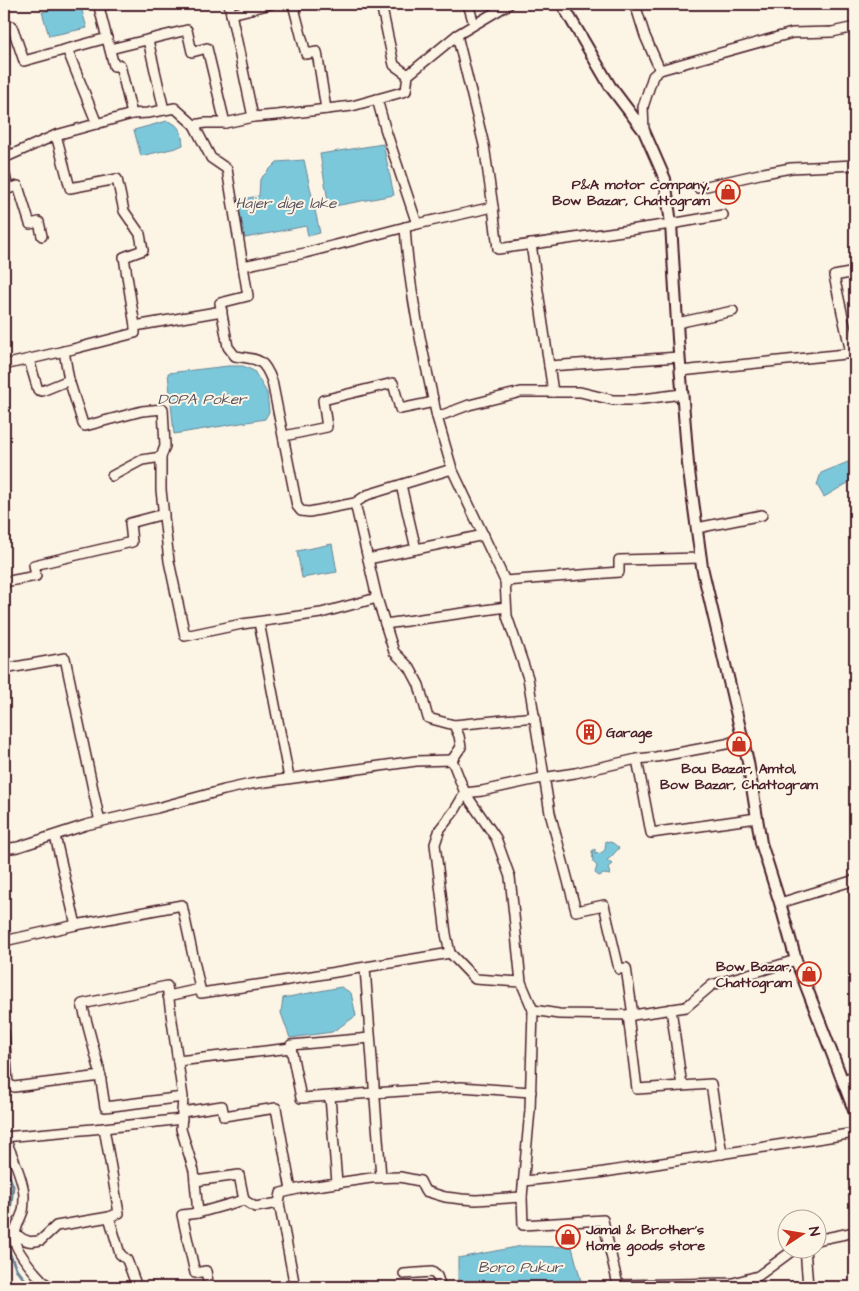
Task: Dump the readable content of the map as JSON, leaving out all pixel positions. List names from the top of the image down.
{
  "water": ["Hajer dige lake", "DOPA Poker", "Boro Pukur"],
  "places": {
    "shop": [
      "P&A motor company, Bow Bazar, Chattogram",
      "Bou Bazar, Amtol, Bow Bazar, Chattogram",
      "Bow Bazar, Chattogram",
      "Jamal & Brother's Home goods store"
    ],
    "building": ["Garage"]
  },
  "north": "right"
}
